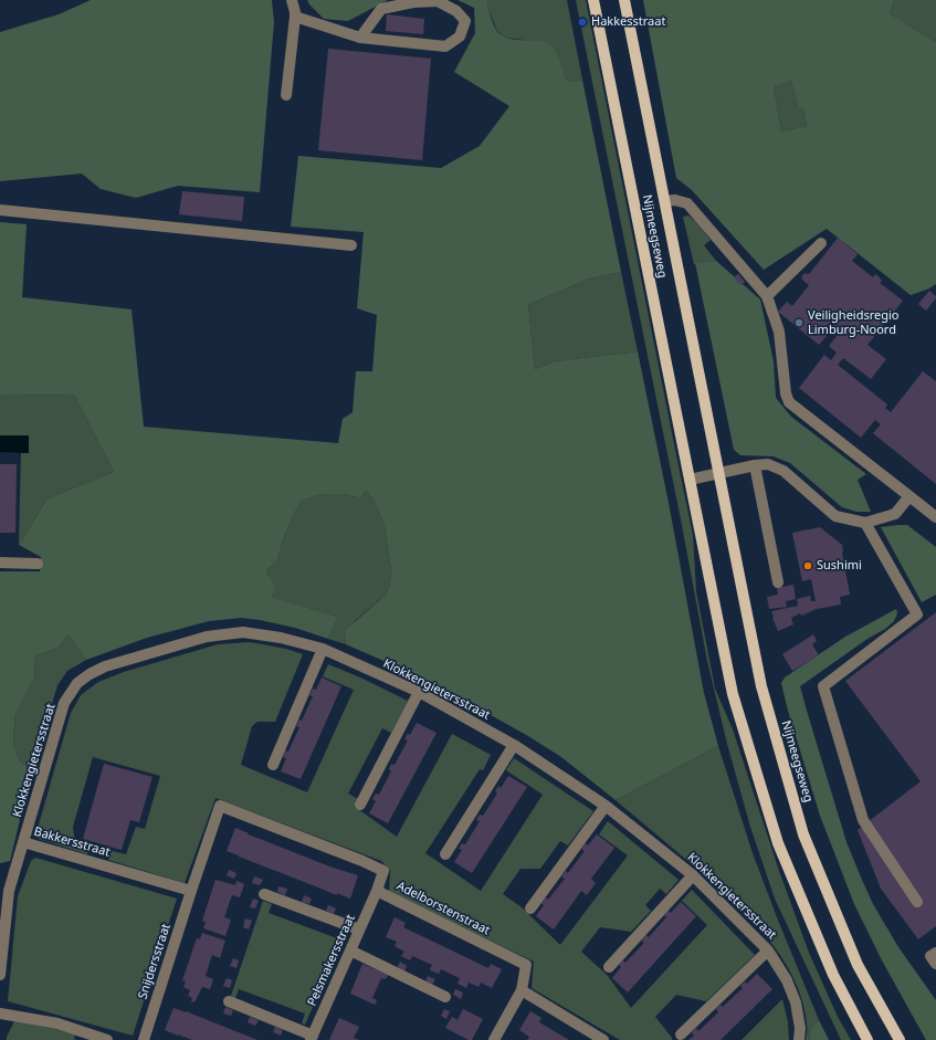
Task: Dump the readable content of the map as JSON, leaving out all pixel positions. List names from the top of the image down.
{
  "streets": {
    "main road": ["Nijmeegseweg"],
    "street": [
      "Klokkengietersstraat",
      "Bakkersstraat",
      "Adelborstenstraat",
      "Pelsmakersstraat",
      "Snijdersstraat"
    ]
  },
  "crossings": [
    ["Klokkengietersstraat", "Bakkersstraat"],
    ["Bakkersstraat", "Adelborstenstraat"],
    ["Bakkersstraat", "Snijdersstraat"],
    ["Adelborstenstraat", "Pelsmakersstraat"],
    ["Adelborstenstraat", "Snijdersstraat"]
  ],
  "places": ["Hakkesstraat", "Veiligheidsregio Limburg-Noord", "Sushimi"]
}
